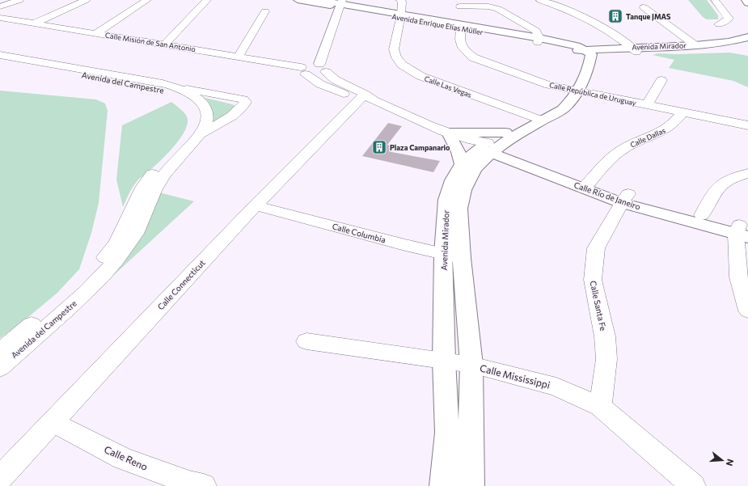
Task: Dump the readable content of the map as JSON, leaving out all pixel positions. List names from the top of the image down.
{
  "streets": {
    "main road": ["Avenida Enrique Elías Müller", "Avenida Mirador", "Calle Río de Janeiro"],
    "street": [
      "Calle Misión de San Antonio",
      "Avenida del Campestre",
      "Calle Las Vegas",
      "Calle República de Uruguay",
      "Calle Dallas",
      "Calle Columbia",
      "Calle Connecticut",
      "Calle Santa Fe",
      "Calle Mississippi",
      "Calle Reno"
    ]
  },
  "crossings": [
    ["Avenida Enrique Elías Müller", "Avenida Mirador"],
    ["Avenida Enrique Elías Müller", "Calle Las Vegas"],
    ["Avenida Enrique Elías Müller", "Calle República de Uruguay"],
    ["Calle Misión de San Antonio", "Calle Río de Janeiro"],
    ["Avenida Mirador", "Calle Las Vegas"],
    ["Avenida Mirador", "Calle República de Uruguay"],
    ["Avenida Mirador", "Calle Río de Janeiro"],
    ["Avenida Mirador", "Calle Columbia"],
    ["Avenida Mirador", "Calle Mississippi"],
    ["Calle República de Uruguay", "Calle Dallas"],
    ["Calle Dallas", "Calle Río de Janeiro"],
    ["Calle Río de Janeiro", "Calle Connecticut"],
    ["Calle Río de Janeiro", "Calle Santa Fe"],
    ["Calle Columbia", "Calle Connecticut"],
    ["Calle Connecticut", "Calle Reno"],
    ["Calle Santa Fe", "Calle Mississippi"]
  ],
  "places": {
    "building": ["Tanque JMAS", "Plaza Campanario"]
  },
  "north": "right"
}
